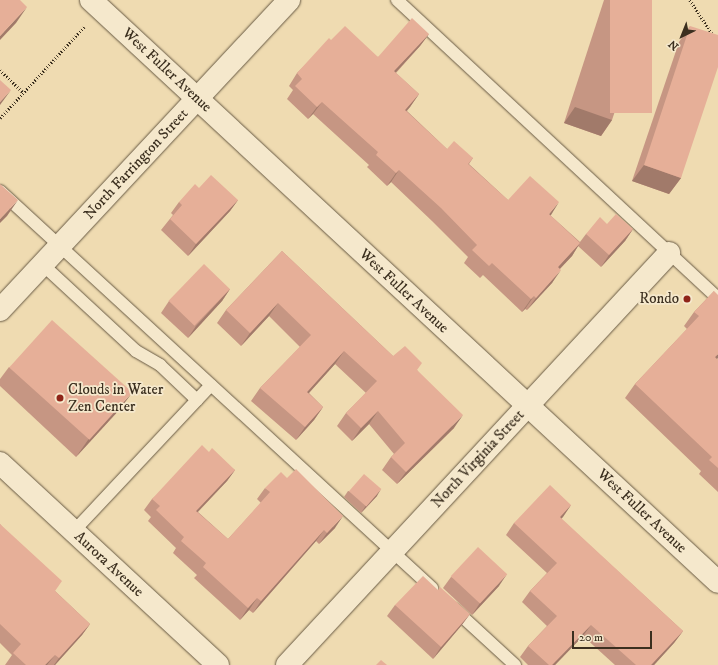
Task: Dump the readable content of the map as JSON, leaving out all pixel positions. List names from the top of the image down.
{
  "streets": {
    "street": [
      "West Fuller Avenue",
      "North Farrington Street",
      "North Virginia Street",
      "Aurora Avenue"
    ]
  },
  "crossings": [
    ["West Fuller Avenue", "North Farrington Street"],
    ["West Fuller Avenue", "North Virginia Street"]
  ],
  "places": ["Rondo", "Clouds in Water Zen Center"],
  "scale_bar": "20 m",
  "north": "bottom left"
}
